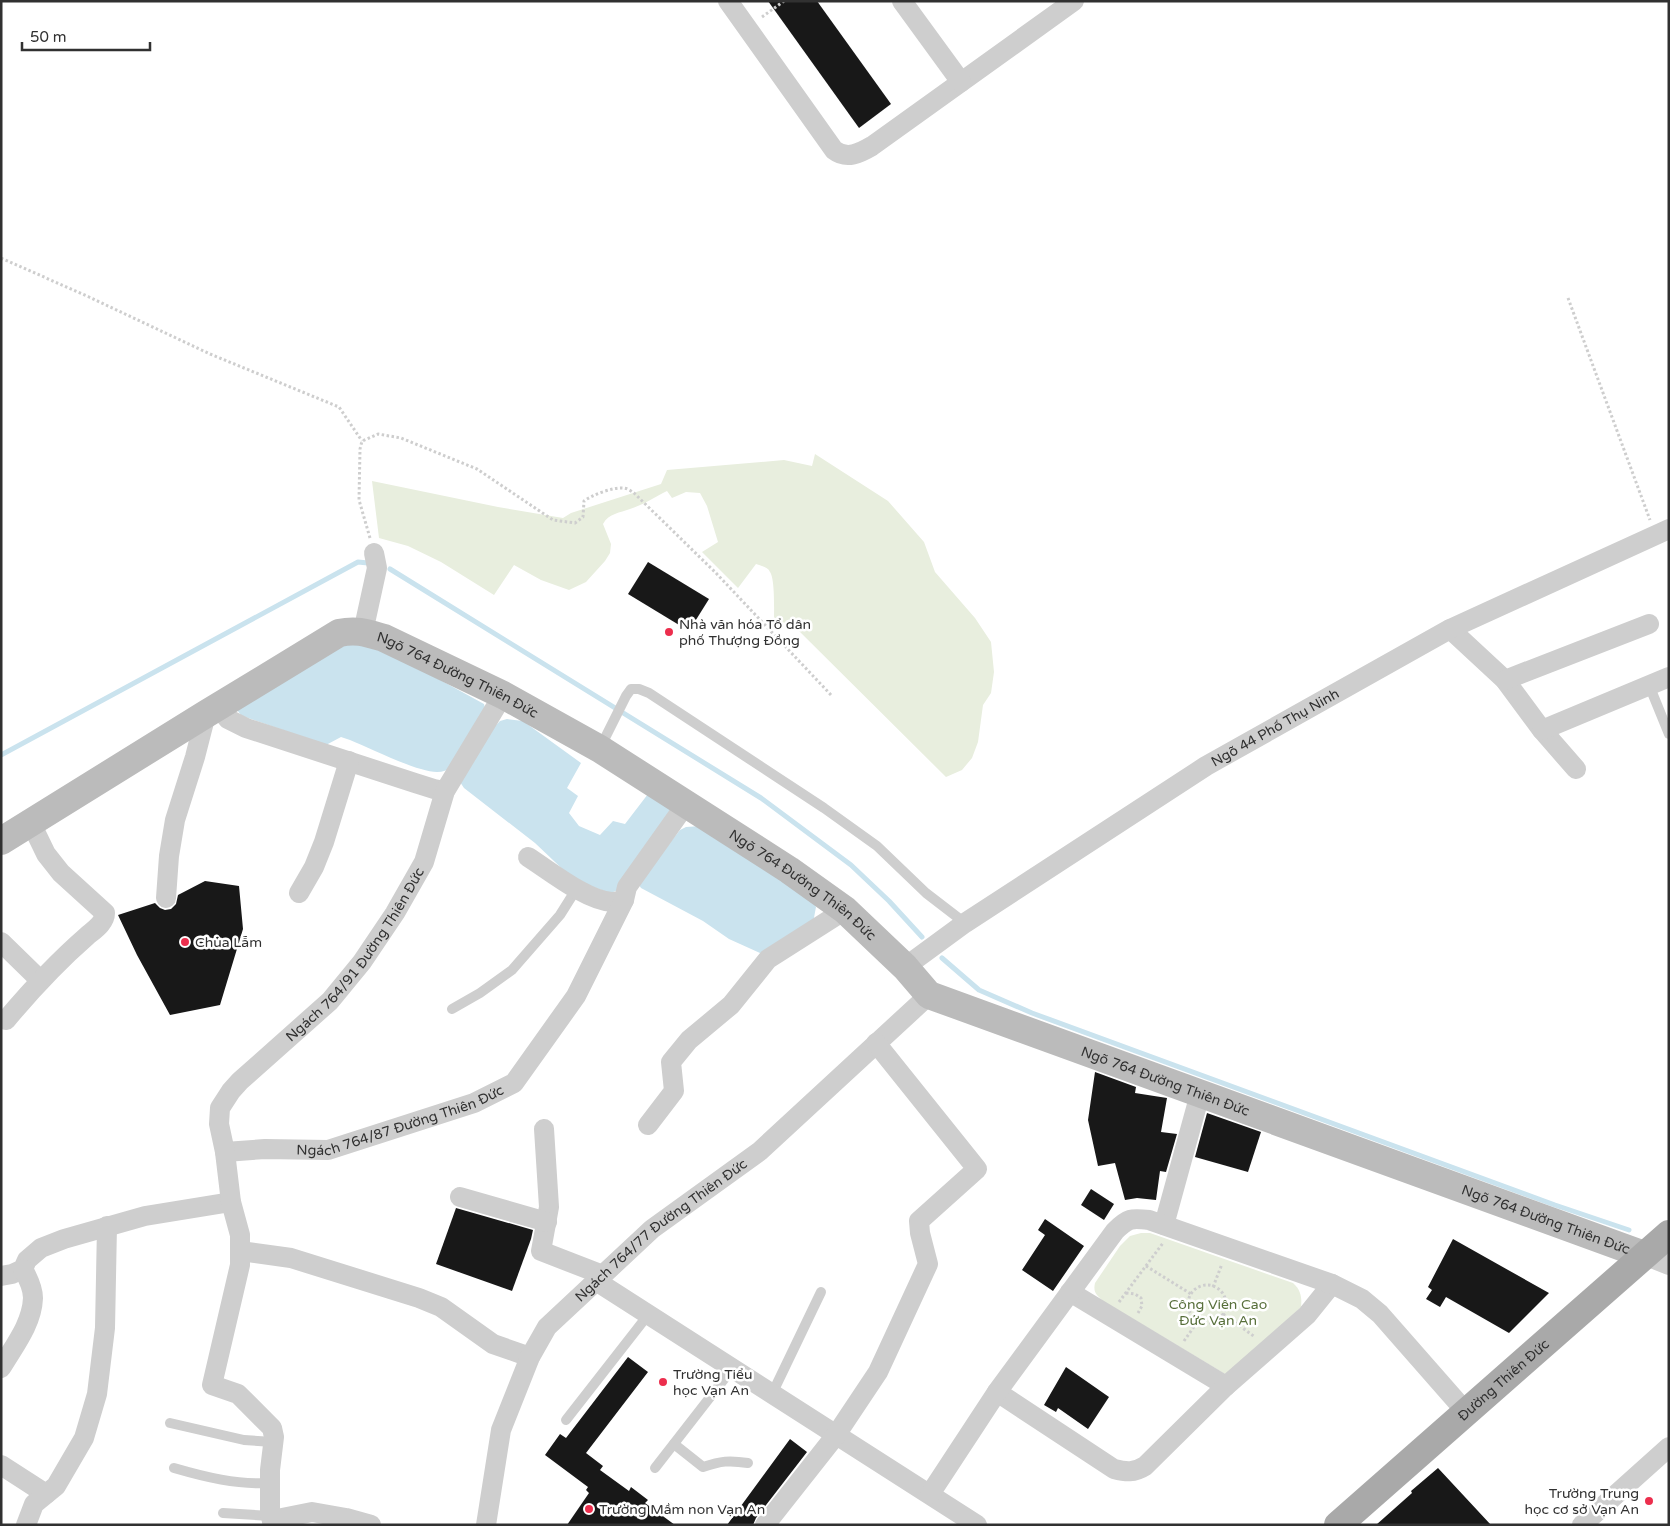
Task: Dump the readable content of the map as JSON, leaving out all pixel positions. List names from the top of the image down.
{
  "streets": {
    "main road": ["Đường Thiên Đức"],
    "street": [
      "Ngõ 764 Đường Thiên Đức",
      "Ngõ 44 Phố Thụ Ninh",
      "Ngách 764/91 Đường Thiên Đức",
      "Ngách 764/87 Đường Thiên Đức",
      "Ngách 764/77 Đường Thiên Đức"
    ]
  },
  "crossings": [
    ["Ngõ 764 Đường Thiên Đức", "Ngõ 44 Phố Thụ Ninh"],
    ["Ngõ 764 Đường Thiên Đức", "Ngách 764/91 Đường Thiên Đức"],
    ["Ngõ 764 Đường Thiên Đức", "Ngách 764/87 Đường Thiên Đức"],
    ["Ngõ 764 Đường Thiên Đức", "Ngách 764/77 Đường Thiên Đức"],
    ["Ngõ 764 Đường Thiên Đức", "Đường Thiên Đức"],
    ["Ngách 764/91 Đường Thiên Đức", "Ngách 764/87 Đường Thiên Đức"]
  ],
  "parks": ["Công Viên Cao Đức Vạn An"],
  "places": [
    "Nhà văn hóa Tổ dân phố Thượng Đồng",
    "Chùa Lẫm",
    "Trường Tiểu học Vạn An",
    "Trường Trung học cơ sở Vạn An",
    "Trường Mầm non Vạn An"
  ],
  "scale_bar": "50 m"
}
